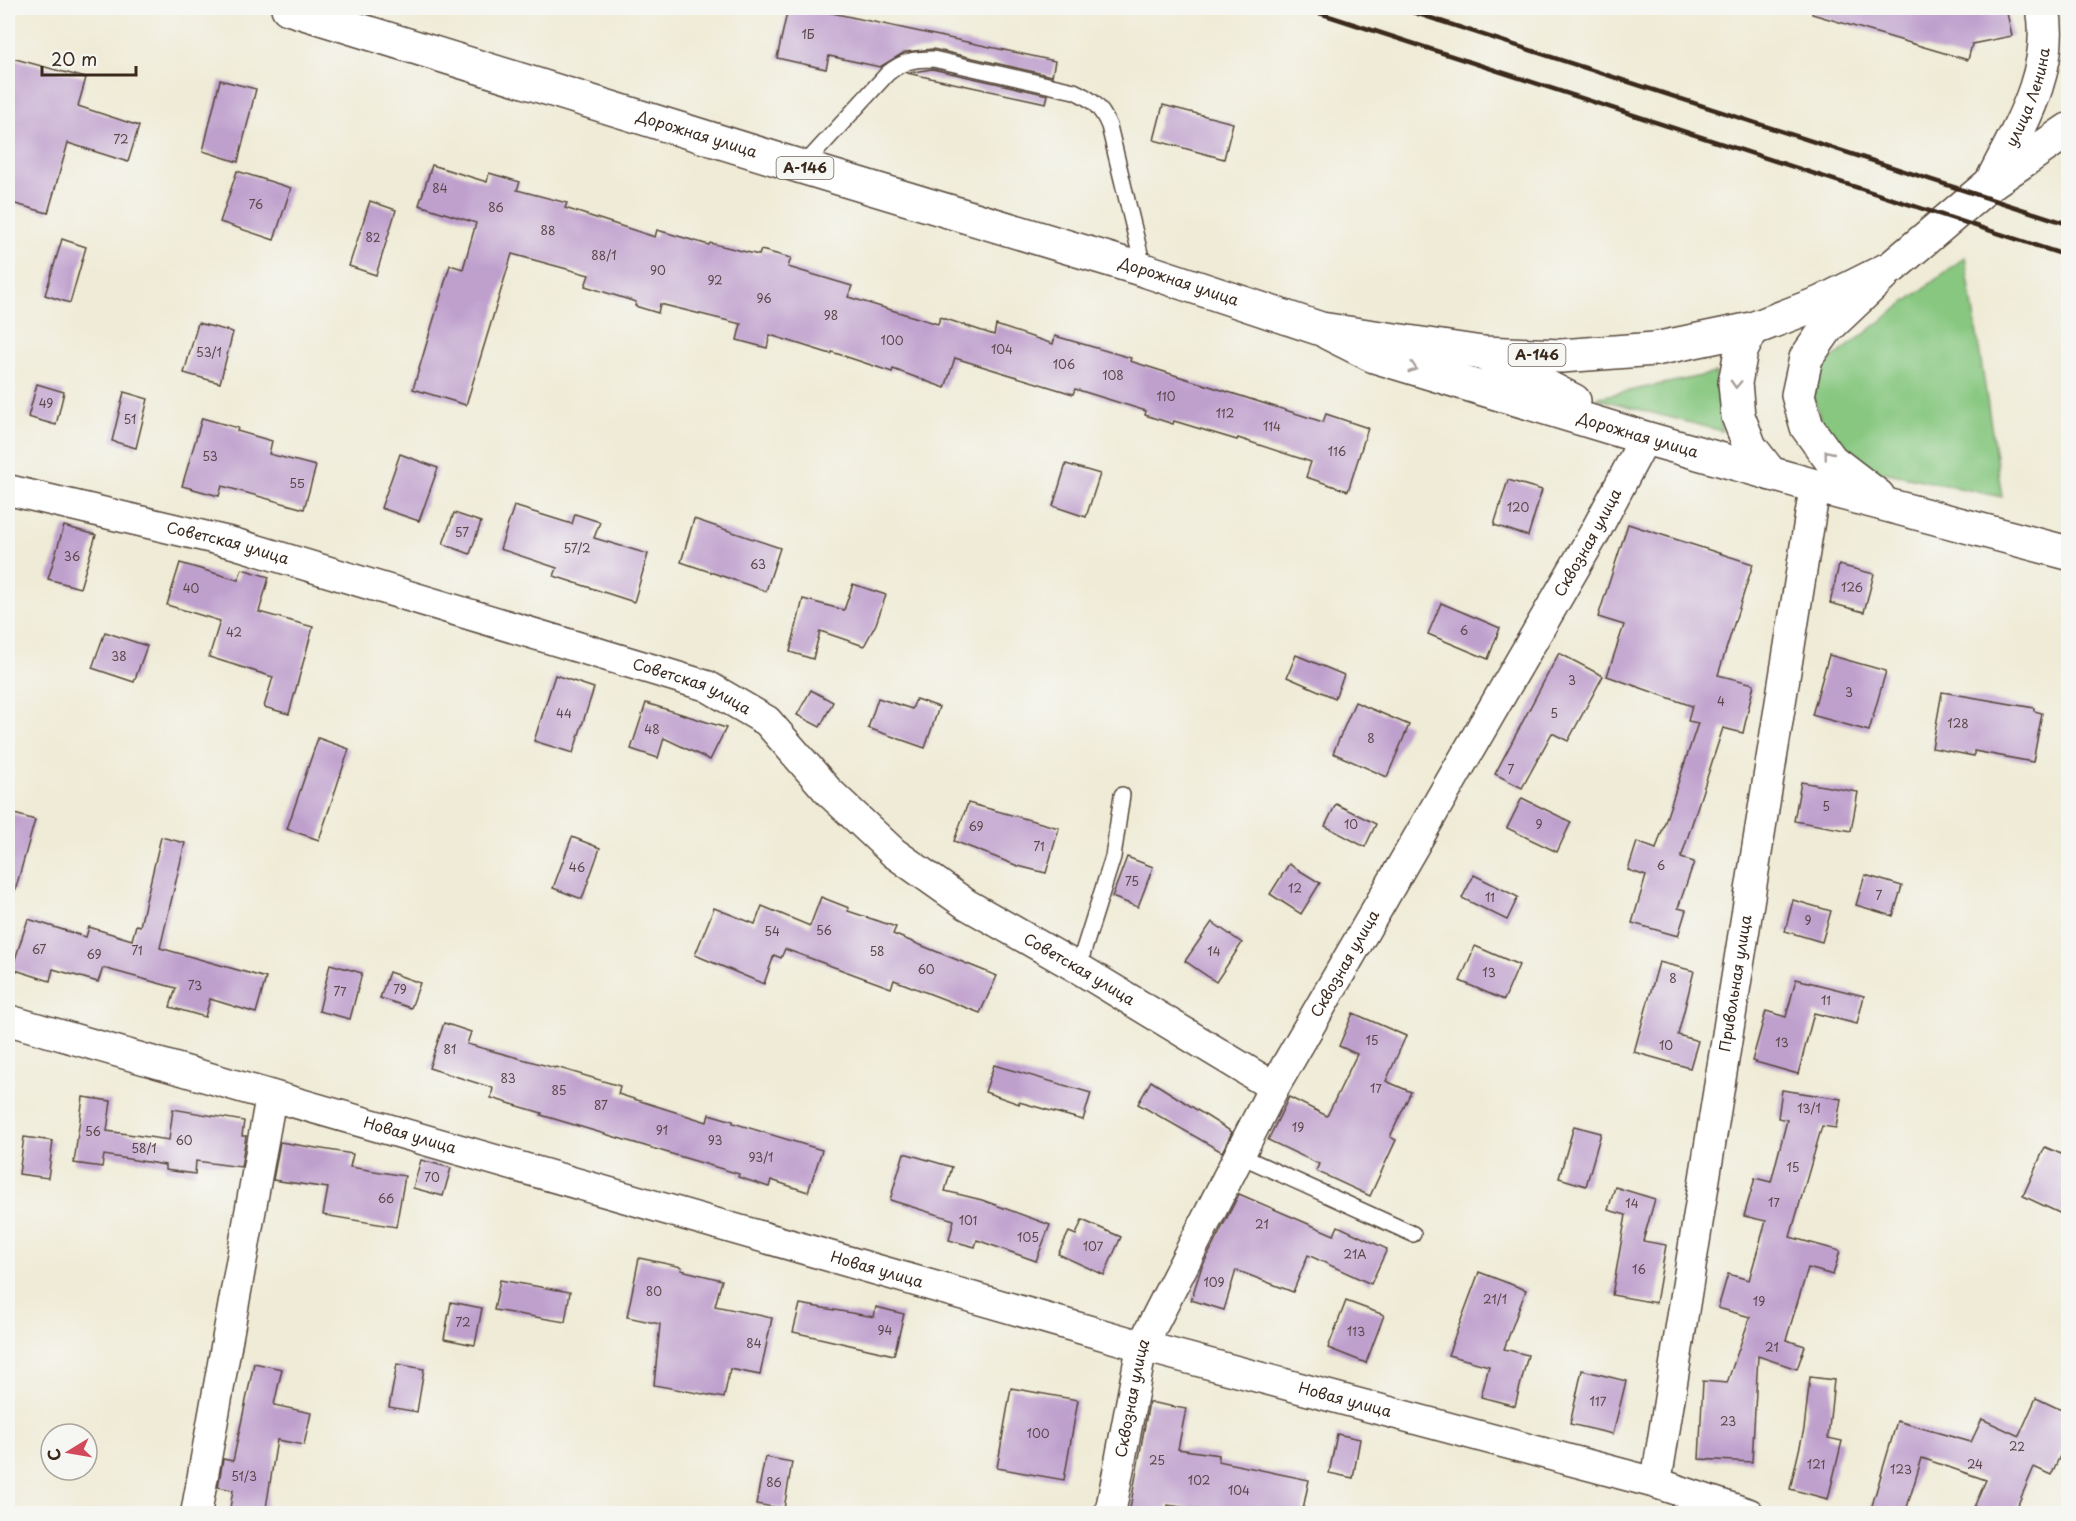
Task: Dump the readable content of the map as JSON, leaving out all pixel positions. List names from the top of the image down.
{
  "streets": {
    "main road": ["улица Ленина", "Дорожная улица", "А-146"],
    "street": [
      "Сквозная улица",
      "Советская улица",
      "Привольная улица",
      "Новая улица"
    ]
  },
  "crossings": [
    ["улица Ленина", "А-146"],
    ["Дорожная улица", "А-146"],
    ["Дорожная улица", "Сквозная улица"],
    ["Дорожная улица", "Привольная улица"],
    ["Сквозная улица", "Советская улица"],
    ["Сквозная улица", "Новая улица"],
    ["Привольная улица", "Новая улица"]
  ],
  "house_numbers": [
    "1Б",
    "72",
    "84",
    "76",
    "86",
    "88",
    "82",
    "88/1",
    "90",
    "92",
    "96",
    "98",
    "100",
    "104",
    "53/1",
    "106",
    "108",
    "110",
    "49",
    "112",
    "51",
    "114",
    "116",
    "53",
    "55",
    "120",
    "57",
    "57/2",
    "36",
    "63",
    "126",
    "40",
    "6",
    "42",
    "38",
    "3",
    "3",
    "4",
    "44",
    "5",
    "128",
    "48",
    "8",
    "7",
    "5",
    "10",
    "9",
    "69",
    "71",
    "6",
    "46",
    "75",
    "12",
    "7",
    "11",
    "9",
    "56",
    "54",
    "67",
    "71",
    "58",
    "14",
    "69",
    "60",
    "13",
    "8",
    "73",
    "79",
    "77",
    "11",
    "15",
    "13",
    "10",
    "81",
    "83",
    "17",
    "85",
    "87",
    "13/1",
    "19",
    "91",
    "56",
    "60",
    "93",
    "58/1",
    "93/1",
    "15",
    "70",
    "66",
    "17",
    "14",
    "101",
    "21",
    "105",
    "107",
    "21А",
    "16",
    "109",
    "80",
    "21/1",
    "19",
    "72",
    "94",
    "113",
    "84",
    "21",
    "117",
    "23",
    "100",
    "22",
    "25",
    "121",
    "24",
    "123",
    "51/3",
    "102",
    "86",
    "104"
  ],
  "scale_bar": "20 m",
  "north": "left"
}
